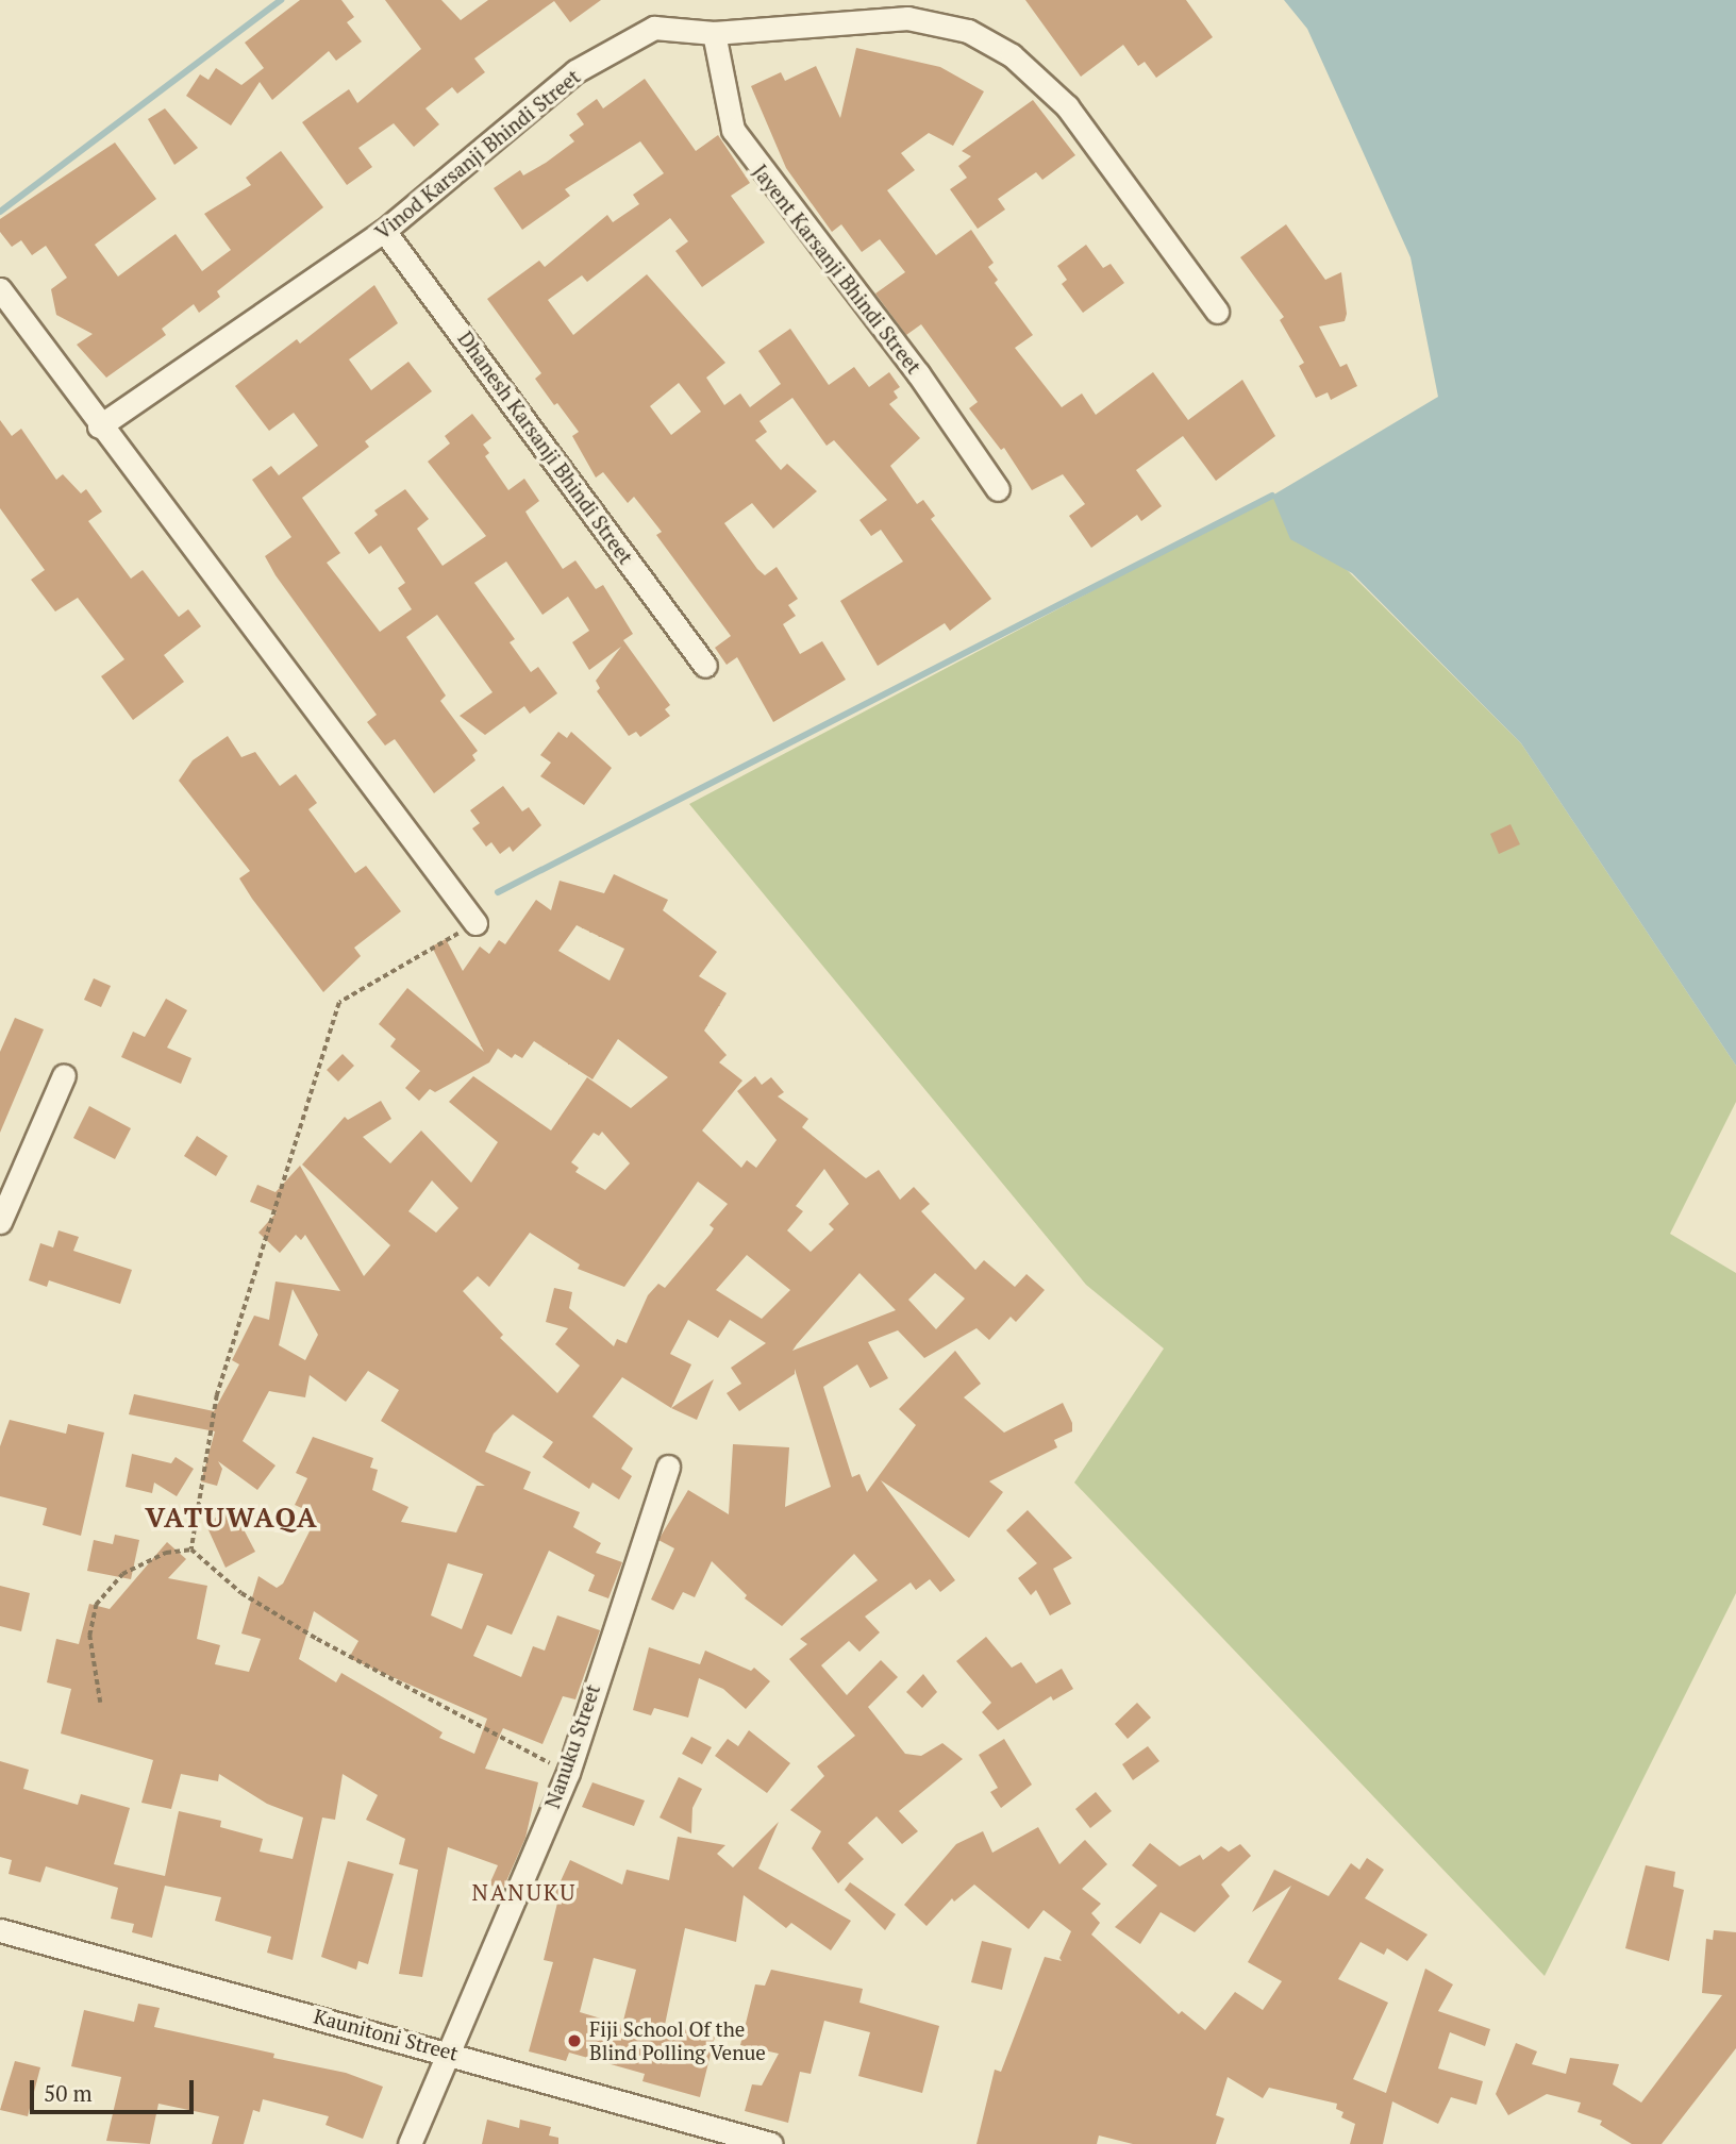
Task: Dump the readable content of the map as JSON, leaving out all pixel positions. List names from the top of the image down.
{
  "streets": {
    "street": [
      "Vinod Karsanji Bhindi Street",
      "Jayent Karsanji Bhindi Street",
      "Dhanesh Karsanji Bhindi Street",
      "Nanuku Street",
      "Kaunitoni Street"
    ]
  },
  "crossings": [
    ["Vinod Karsanji Bhindi Street", "Jayent Karsanji Bhindi Street"],
    ["Vinod Karsanji Bhindi Street", "Dhanesh Karsanji Bhindi Street"],
    ["Nanuku Street", "Kaunitoni Street"]
  ],
  "districts": ["VATUWAQA", "NANUKU"],
  "places": ["Fiji School Of the Blind Polling Venue"],
  "scale_bar": "50 m"
}
